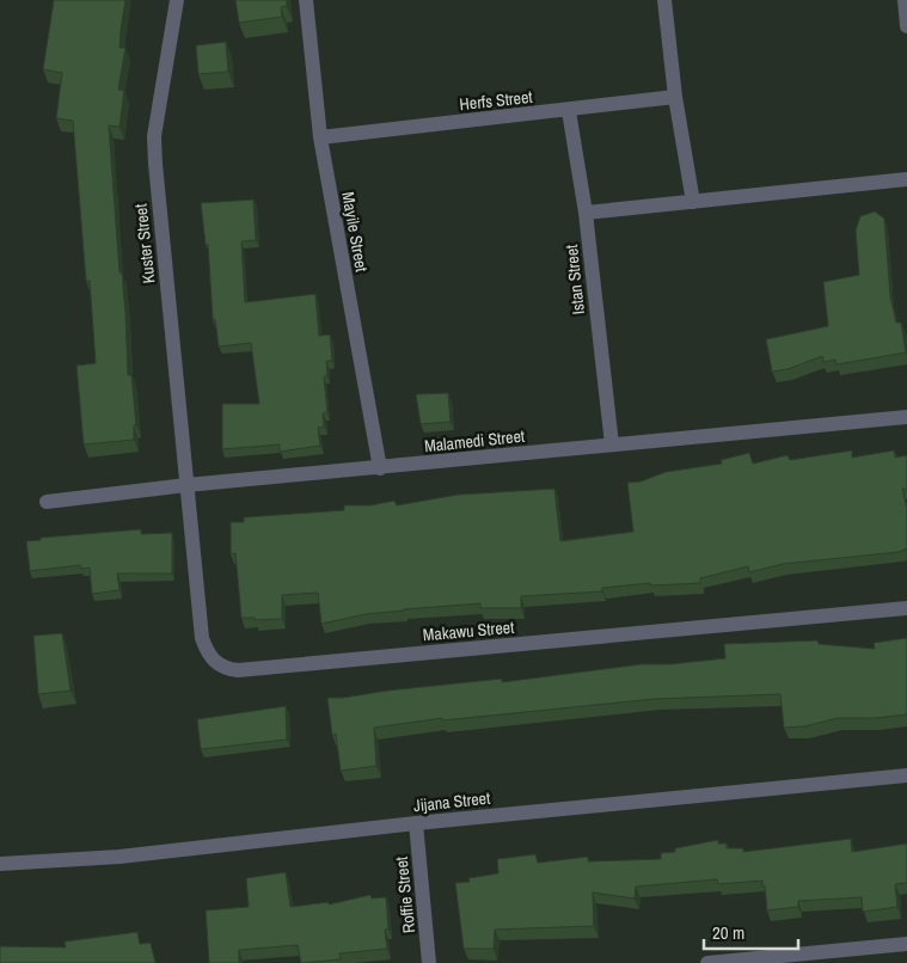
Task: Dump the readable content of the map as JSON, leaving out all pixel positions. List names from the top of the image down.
{
  "streets": {
    "street": [
      "Herfs Street",
      "Mayile Street",
      "Kuster Street",
      "Istan Street",
      "Malamedi Street",
      "Makawu Street",
      "Jijana Street",
      "Roffie Street"
    ]
  },
  "crossings": [
    ["Herfs Street", "Mayile Street"],
    ["Herfs Street", "Istan Street"],
    ["Mayile Street", "Malamedi Street"],
    ["Kuster Street", "Malamedi Street"],
    ["Kuster Street", "Makawu Street"],
    ["Istan Street", "Malamedi Street"],
    ["Malamedi Street", "Makawu Street"],
    ["Jijana Street", "Roffie Street"]
  ],
  "scale_bar": "20 m"
}
